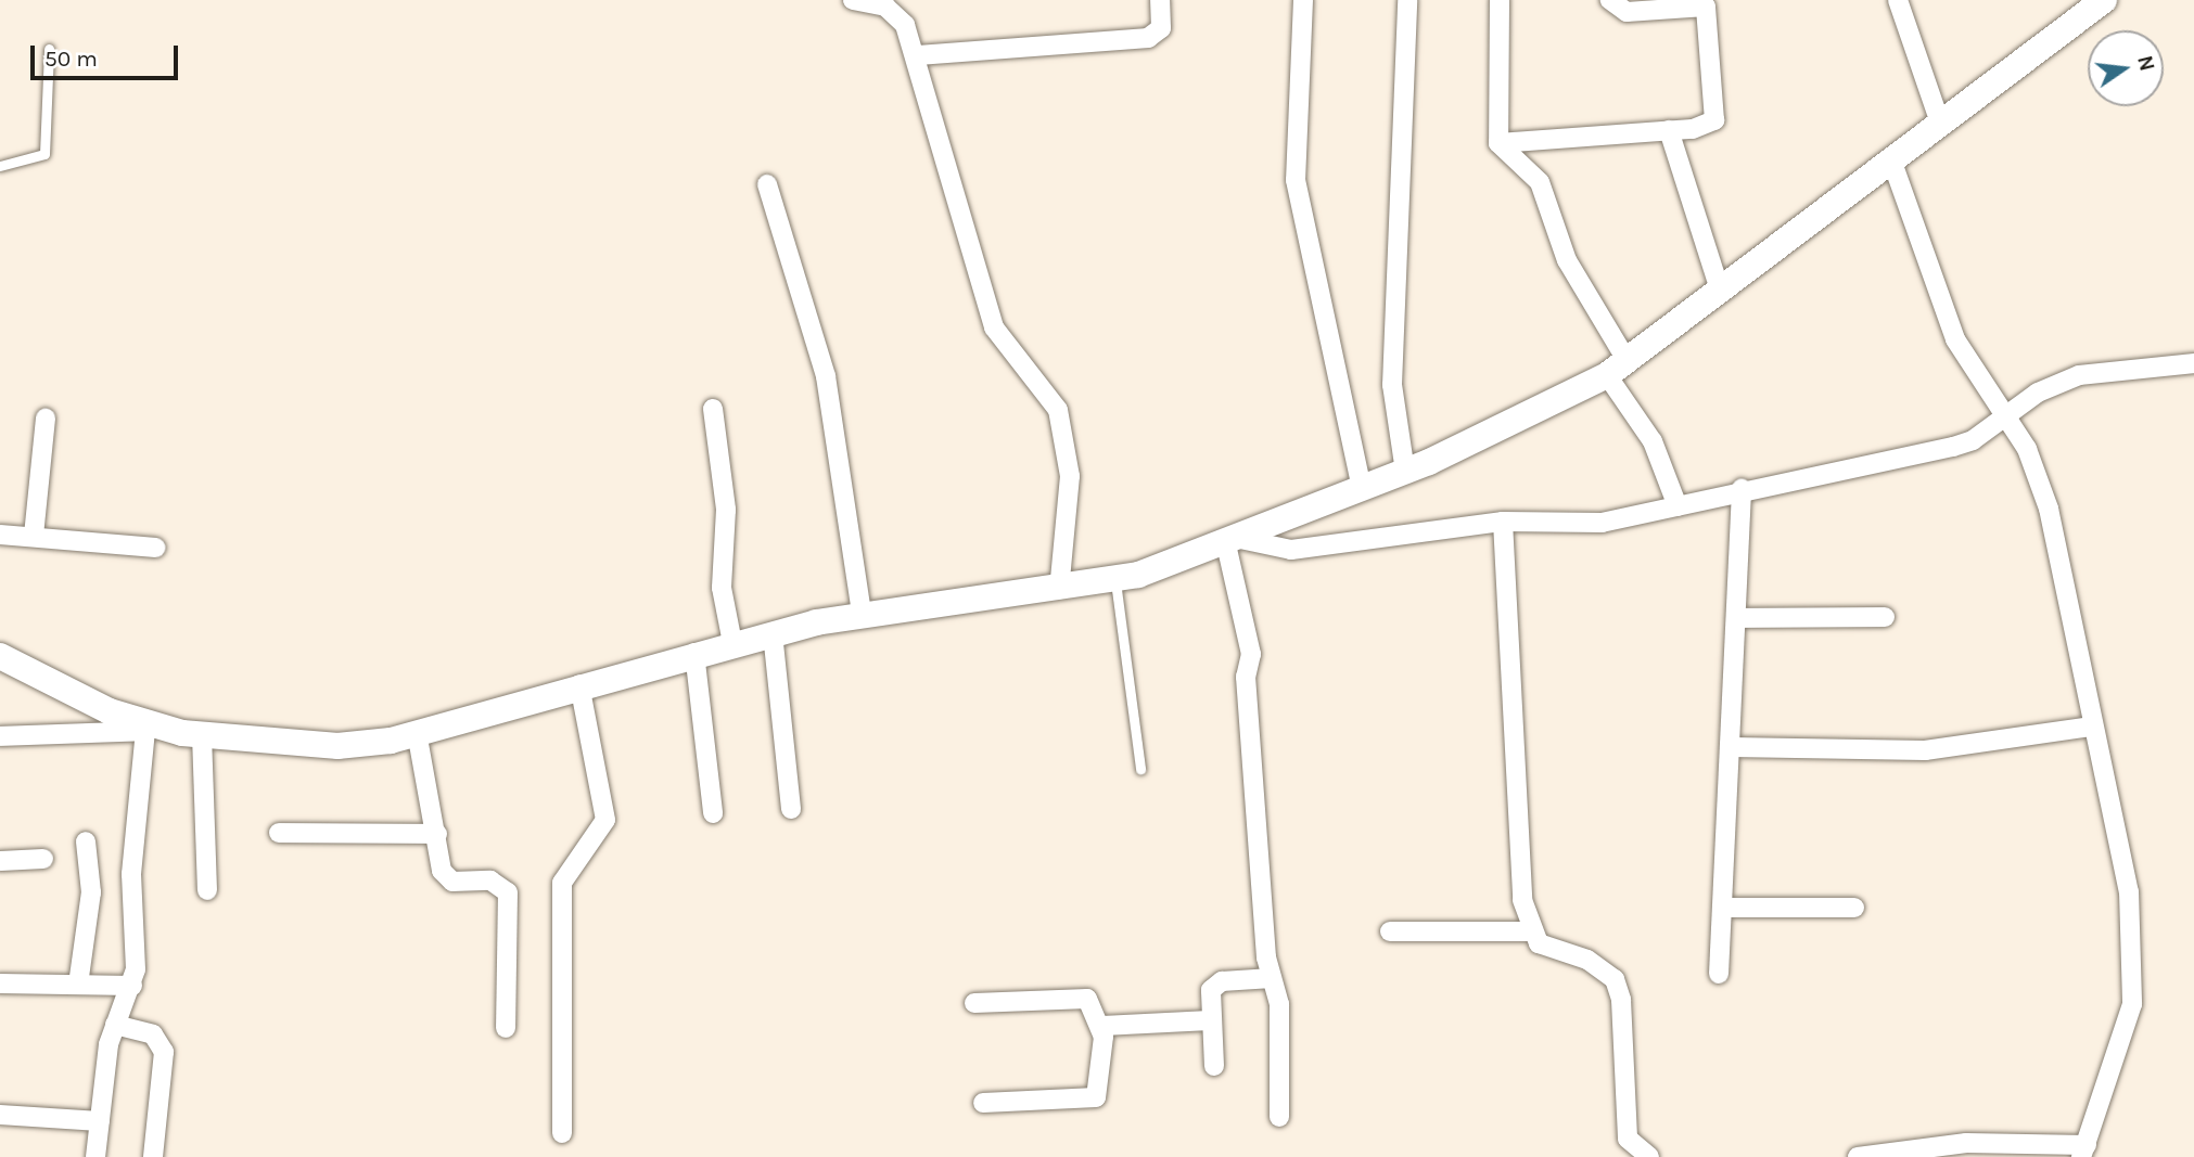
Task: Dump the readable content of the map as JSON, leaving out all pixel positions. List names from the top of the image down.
{
  "scale_bar": "50 m",
  "north": "right"
}
